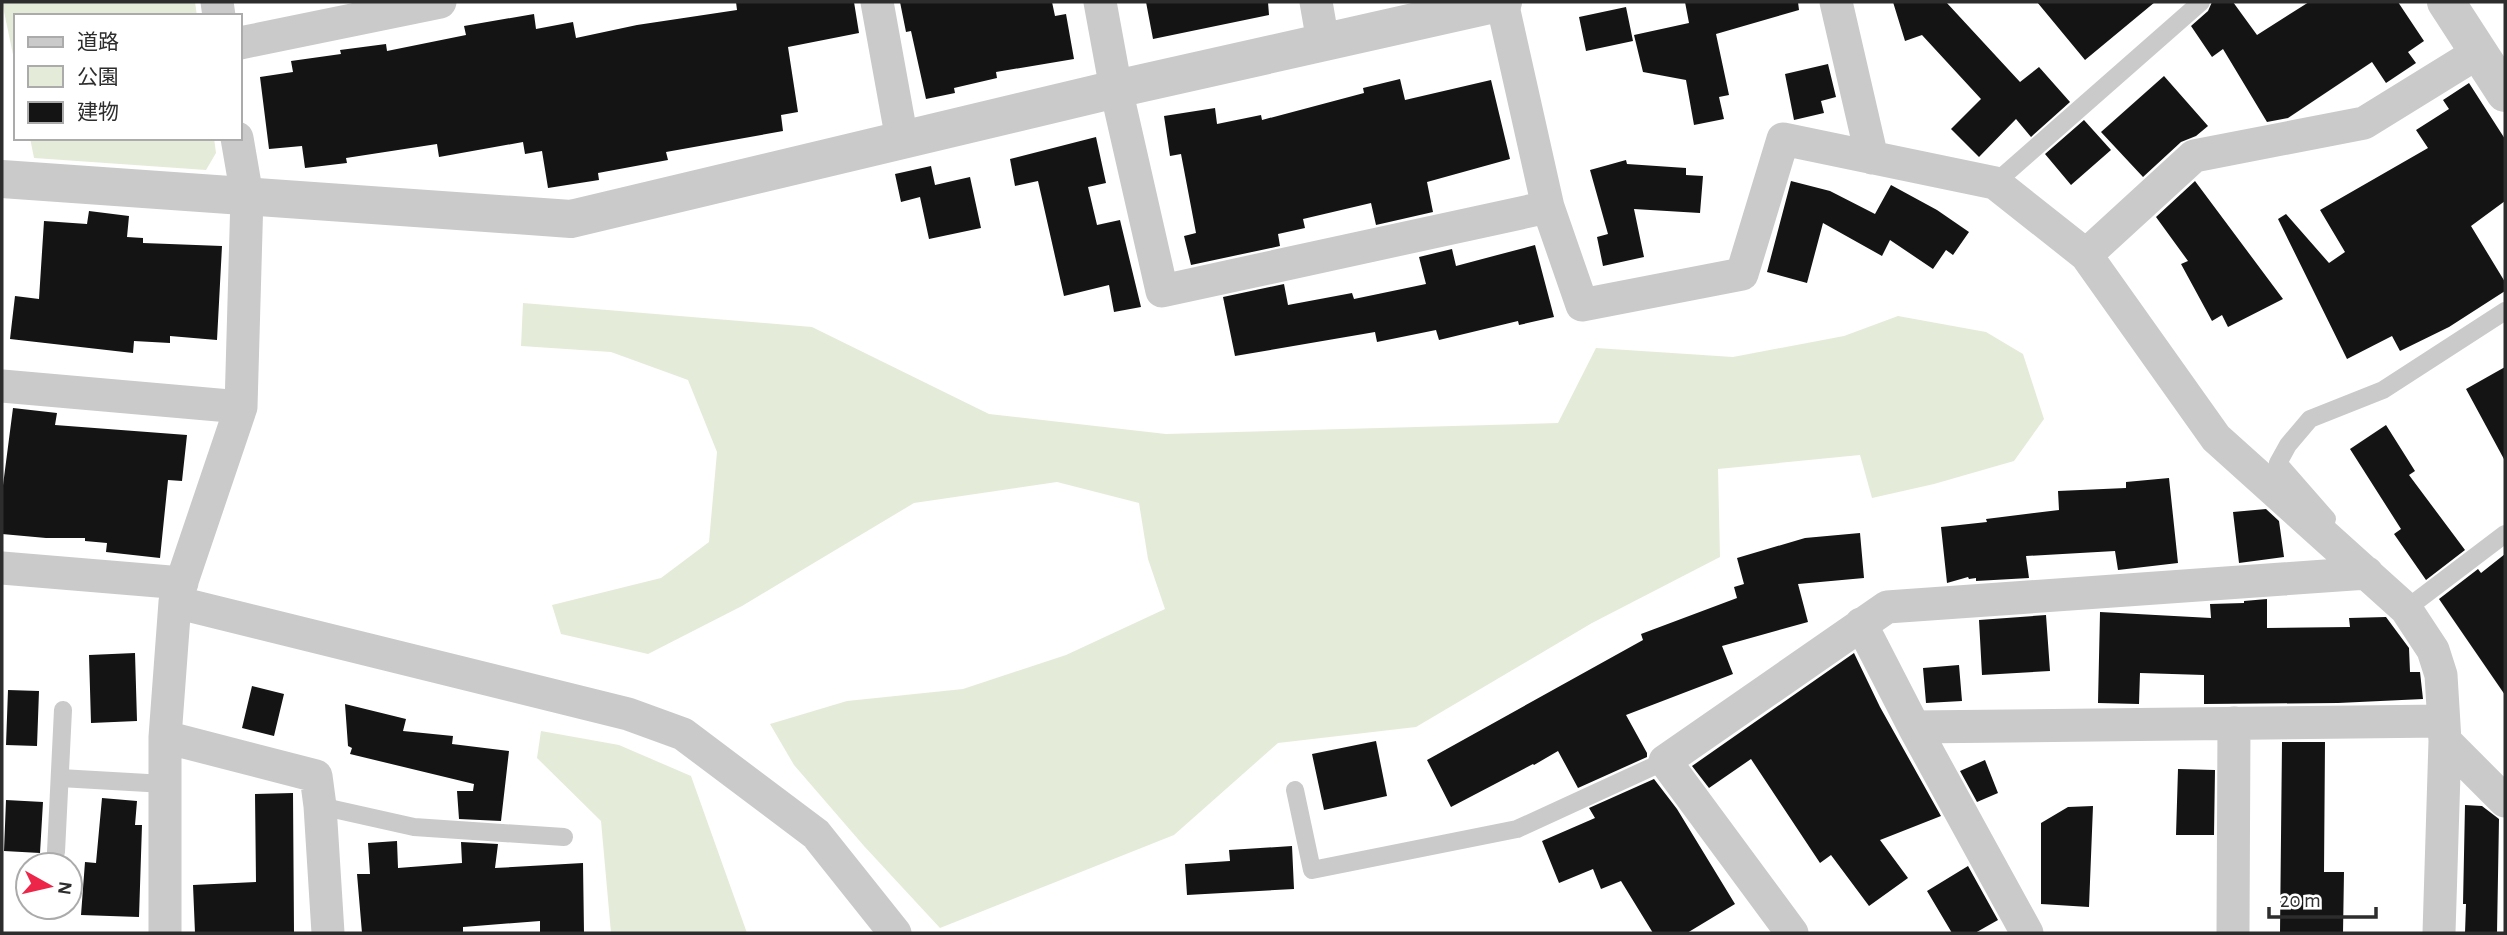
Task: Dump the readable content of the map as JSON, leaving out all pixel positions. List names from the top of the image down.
{
  "legend": ["道路", "公園", "建物"],
  "scale_bar": "20 m",
  "north": "right"
}
